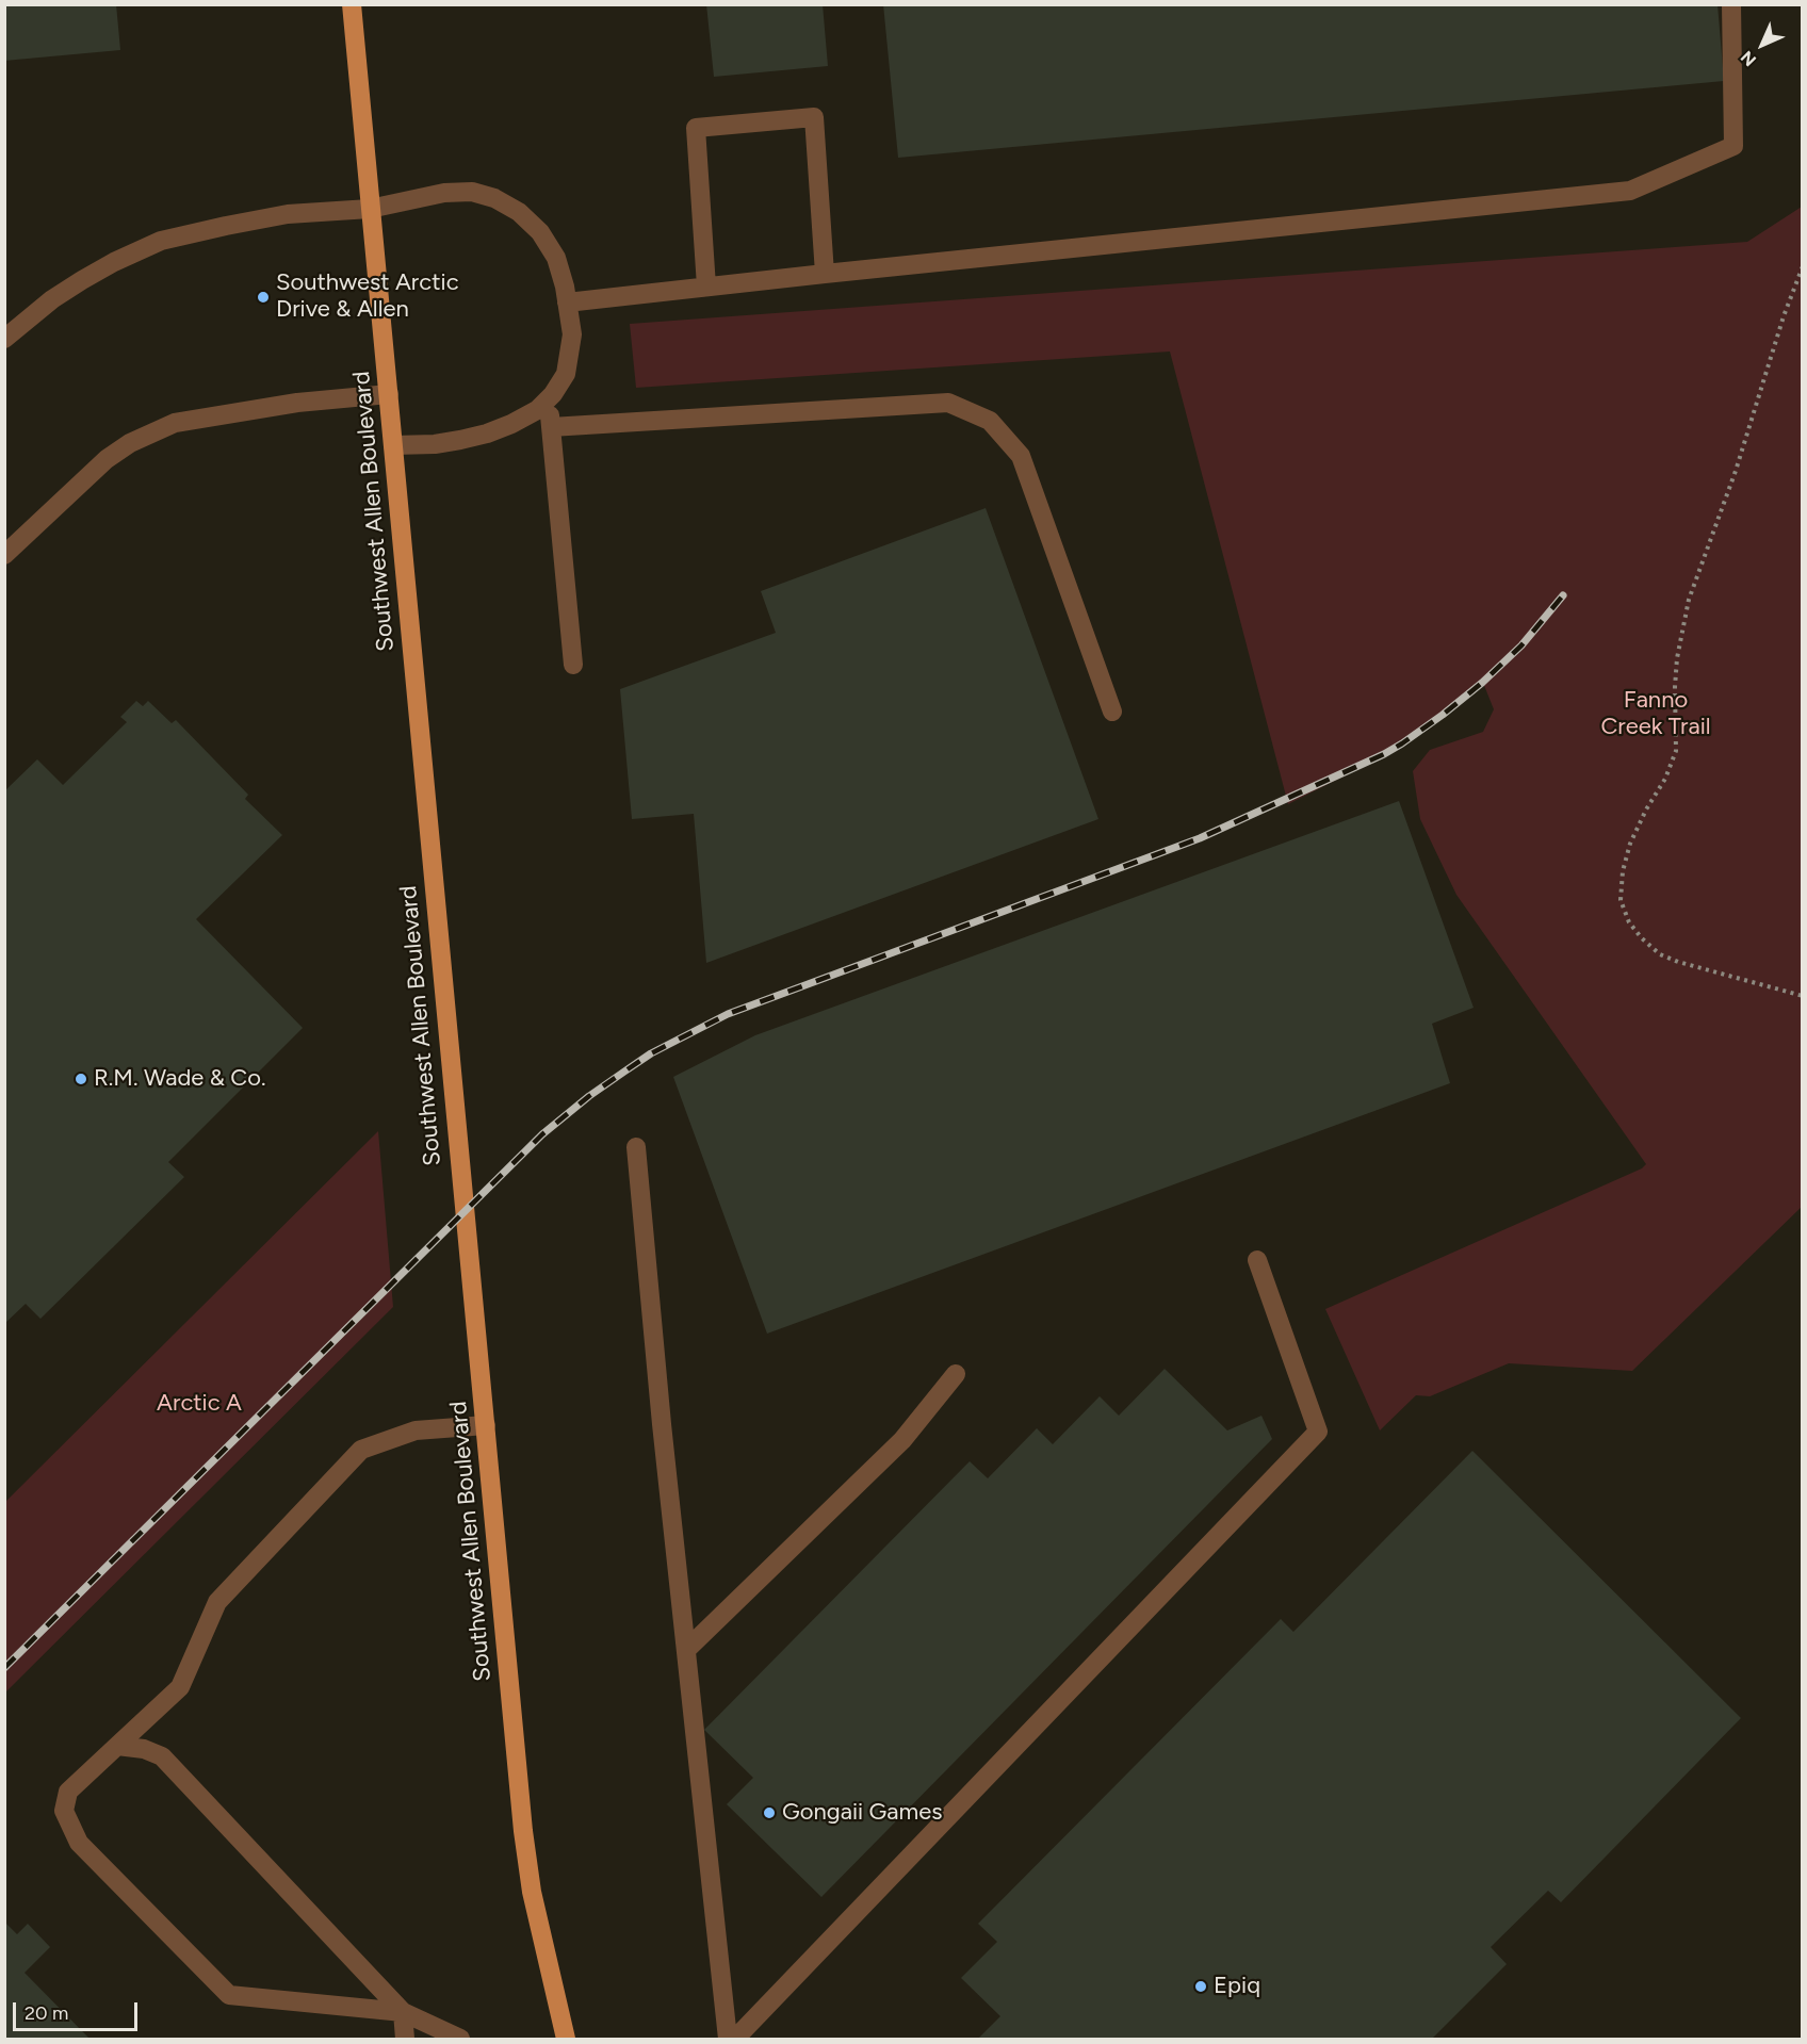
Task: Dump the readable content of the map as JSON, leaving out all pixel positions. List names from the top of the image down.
{
  "streets": {
    "main road": ["Southwest Allen Boulevard"]
  },
  "parks": ["Fanno Creek Trail", "Arctic A"],
  "places": [
    "Southwest Arctic Drive & Allen",
    "R.M. Wade & Co.",
    "Gongaii Games",
    "Epiq"
  ],
  "scale_bar": "20 m",
  "north": "bottom left"
}
